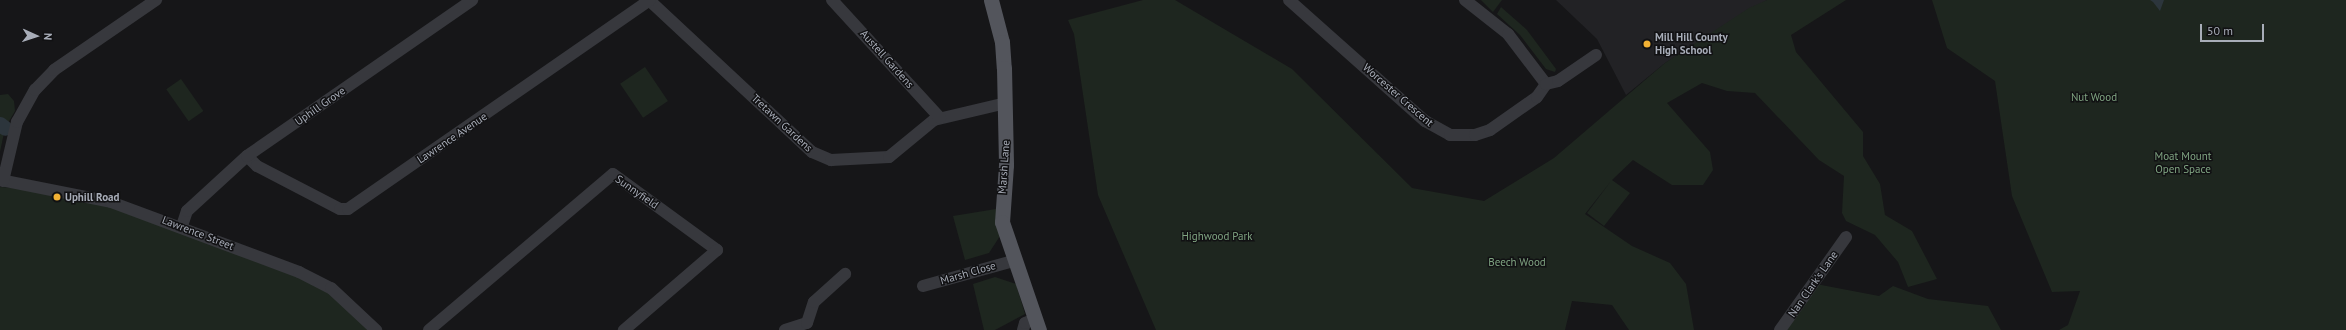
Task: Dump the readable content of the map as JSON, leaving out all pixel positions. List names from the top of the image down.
{
  "streets": {
    "main road": ["Marsh Lane"],
    "street": [
      "Austell Gardens",
      "Worcester Crescent",
      "Uphill Grove",
      "Tretawn Gardens",
      "Lawrence Avenue",
      "Sunnyfield",
      "Lawrence Street",
      "Marsh Close",
      "Nan Clark's Lane"
    ]
  },
  "crossings": [
    ["Austell Gardens", "Tretawn Gardens"],
    ["Uphill Grove", "Lawrence Avenue"],
    ["Uphill Grove", "Lawrence Street"],
    ["Tretawn Gardens", "Lawrence Avenue"],
    ["Tretawn Gardens", "Marsh Lane"],
    ["Marsh Lane", "Marsh Close"]
  ],
  "parks": [
    "Nut Wood",
    "Moat Mount Open Space",
    "Highwood Park",
    "Beech Wood"
  ],
  "places": ["Mill Hill County High School", "Uphill Road"],
  "scale_bar": "50 m",
  "north": "right"
}
